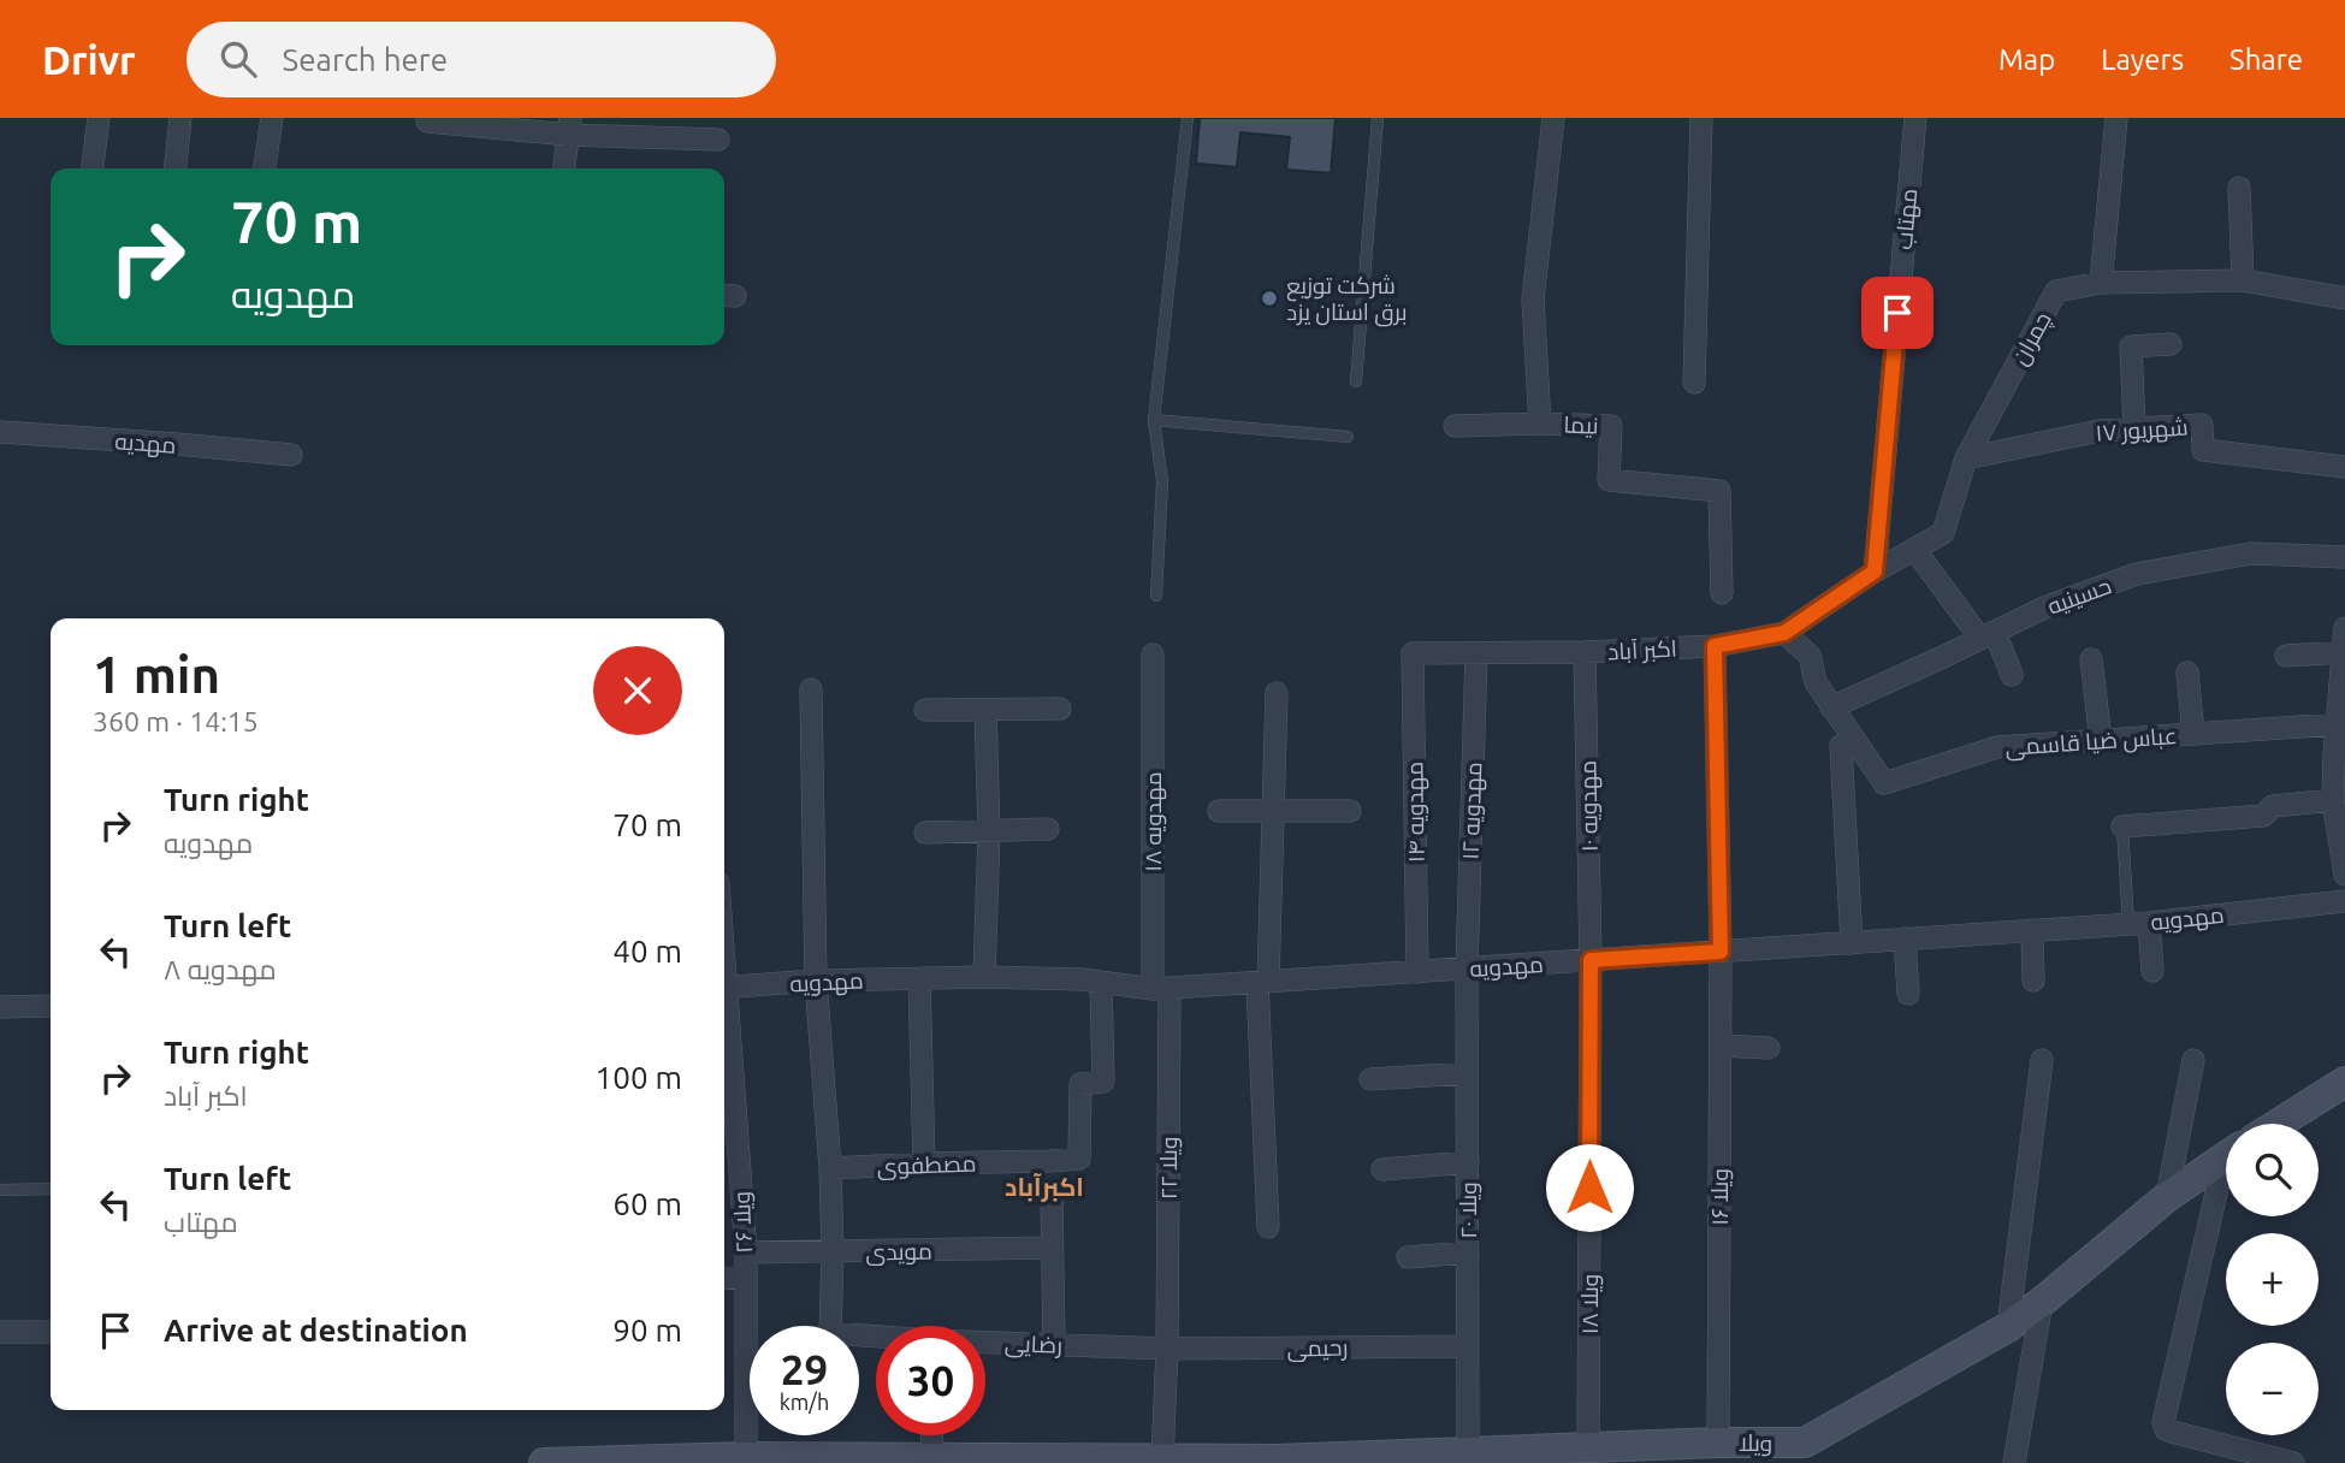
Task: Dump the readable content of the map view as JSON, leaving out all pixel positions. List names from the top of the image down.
{
  "streets": {
    "street": [
      "مهتاب",
      "چمران",
      "نیما",
      "۱۷ شهریور",
      "مهديه",
      "حسینیه",
      "اکبر آباد",
      "عباس ضیا قاسمی",
      "مهدویه ۱۰",
      "مهدویه ۱۲",
      "مهدویه ۱۴",
      "مهدویه ۱۸",
      "مهدویه",
      "مصطفوی",
      "ویلا ۲۲",
      "ویلا ۱۶",
      "ویلا ۲۰",
      "ویلا ۲۶",
      "مویدی",
      "ویلا ۱۸",
      "رضایی",
      "رحیمی",
      "ویلا"
    ]
  },
  "crossings": [
    ["مهتاب", "اکبر آباد"],
    ["چمران", "۱۷ شهریور"],
    ["چمران", "اکبر آباد"],
    ["حسینیه", "عباس ضیا قاسمی"],
    ["اکبر آباد", "عباس ضیا قاسمی"],
    ["اکبر آباد", "مهدویه ۱۰"],
    ["اکبر آباد", "مهدویه ۱۲"],
    ["اکبر آباد", "مهدویه ۱۴"],
    ["اکبر آباد", "ویلا ۱۶"],
    ["مهدویه ۱۰", "مهدویه"],
    ["مهدویه ۱۰", "ویلا ۱۸"],
    ["مهدویه ۱۲", "مهدویه"],
    ["مهدویه ۱۲", "ویلا ۲۰"],
    ["مهدویه ۱۴", "مهدویه"],
    ["مهدویه ۱۸", "مهدویه"],
    ["مهدویه ۱۸", "ویلا ۲۲"],
    ["مهدویه", "مصطفوی"],
    ["مهدویه", "ویلا ۲۲"],
    ["مهدویه", "ویلا ۱۶"],
    ["مهدویه", "ویلا ۲۰"],
    ["مهدویه", "ویلا ۱۸"],
    ["ویلا ۲۲", "رضایی"],
    ["ویلا ۲۲", "رحیمی"],
    ["ویلا ۲۲", "ویلا"],
    ["ویلا ۱۶", "ویلا"],
    ["ویلا ۲۰", "رحیمی"],
    ["ویلا ۲۰", "ویلا"],
    ["ویلا ۲۶", "مویدی"],
    ["ویلا ۲۶", "ویلا"],
    ["مویدی", "رضایی"],
    ["ویلا ۱۸", "ویلا"],
    ["رضایی", "رحیمی"]
  ],
  "districts": ["اکبرآباد"],
  "places": ["شرکت توزیع برق استان یزد"],
  "page": {
    "header": "Drivr",
    "search": "Search here",
    "nav": ["Map", "Layers", "Share"],
    "turn": ["70 m", "مهدویه"],
    "heading": ["1 min", "360 m · 14:15"],
    "list": [
      {
        "name": "Turn right",
        "note": "مهدویه",
        "value": "70 m"
      },
      {
        "name": "Turn left",
        "note": "مهدویه ۸",
        "value": "40 m"
      },
      {
        "name": "Turn right",
        "note": "اکبر آباد",
        "value": "100 m"
      },
      {
        "name": "Turn left",
        "note": "مهتاب",
        "value": "60 m"
      },
      {
        "name": "Arrive at destination",
        "value": "90 m"
      }
    ],
    "map_buttons": ["+", "−"],
    "speed": "29 km/h",
    "limit": "30"
  }
}
